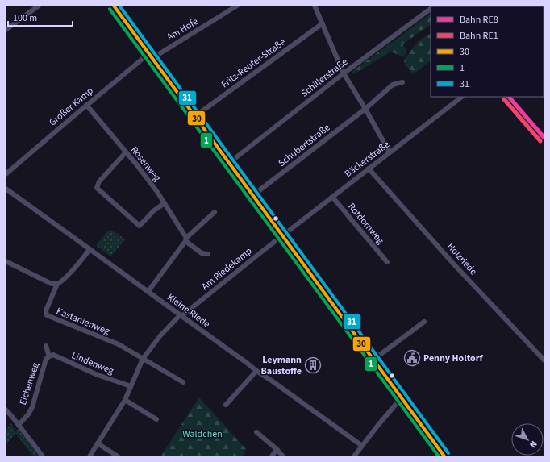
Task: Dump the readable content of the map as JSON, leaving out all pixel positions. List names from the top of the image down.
{
  "streets": {
    "street": [
      "Am Hofe",
      "Fritz-Reuter-Straße",
      "Schillerstraße",
      "Großer Kamp",
      "Schubertstraße",
      "Bäckerstraße",
      "Rosenweg",
      "Rotdornweg",
      "Holzriede",
      "Am Riedekamp",
      "Kleine Riede",
      "Kastanienweg",
      "Lindenweg",
      "Eichenweg"
    ]
  },
  "crossings": [
    ["Am Hofe", "Großer Kamp"],
    ["Großer Kamp", "Rosenweg"],
    ["Bäckerstraße", "Rotdornweg"],
    ["Bäckerstraße", "Holzriede"],
    ["Bäckerstraße", "Am Riedekamp"],
    ["Am Riedekamp", "Kleine Riede"],
    ["Am Riedekamp", "Kastanienweg"],
    ["Am Riedekamp", "Lindenweg"],
    ["Lindenweg", "Eichenweg"]
  ],
  "parks": ["Wäldchen"],
  "places": {
    "public building": ["Penny Holtorf"],
    "building": ["Leymann Baustoffe"]
  },
  "lines": [
    "transit line 30",
    "transit line 31",
    "transit line 1",
    "rail line RE8",
    "rail line RE1"
  ],
  "legend": [
    "Bahn RE8",
    "Bahn RE1",
    "30",
    "1",
    "31"
  ],
  "scale_bar": "100 m",
  "north": "bottom right"
}
